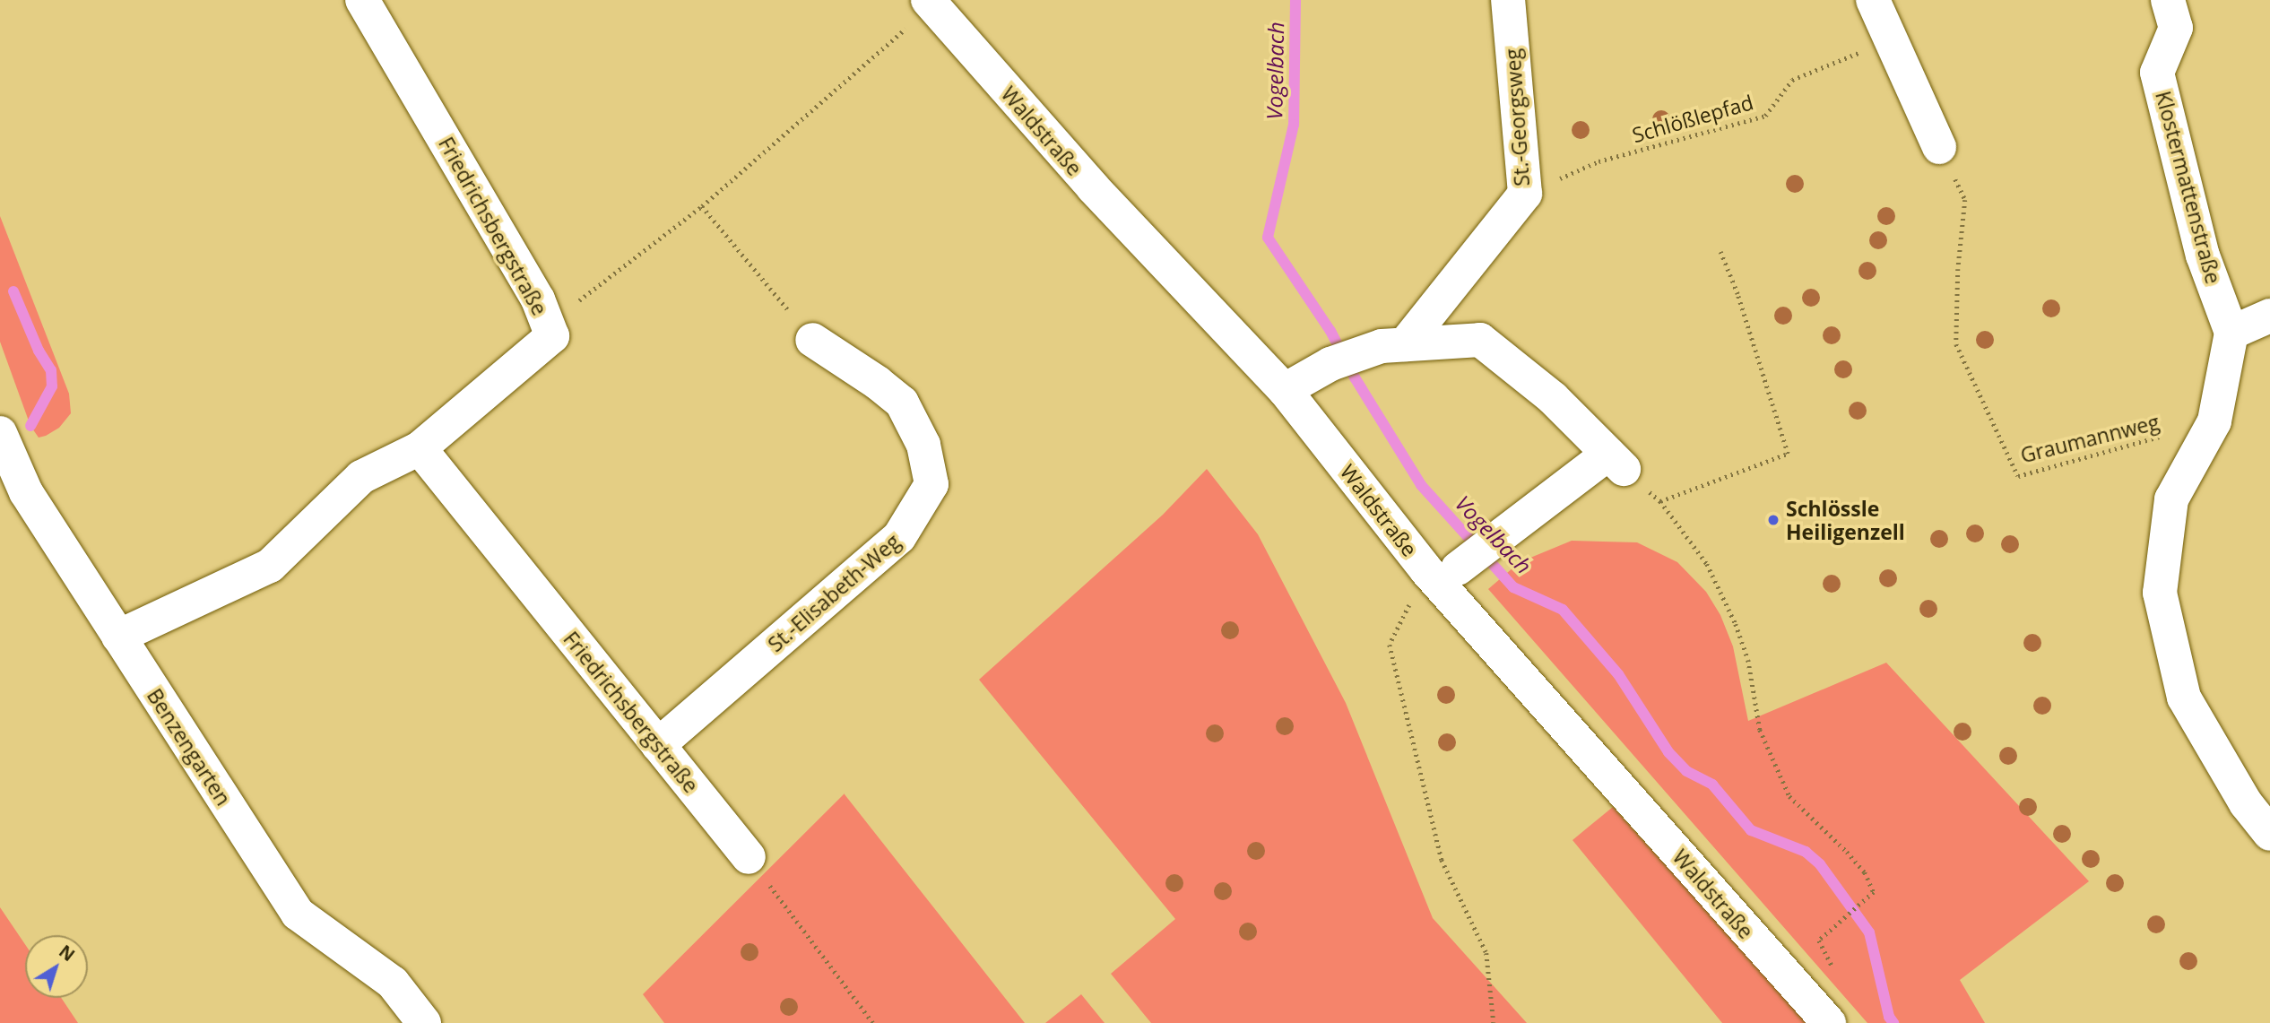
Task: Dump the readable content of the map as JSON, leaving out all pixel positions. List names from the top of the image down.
{
  "streets": {
    "street": [
      "St.-Georgsweg",
      "Waldstraße",
      "Klostermattenstraße",
      "Friedrichsbergstraße",
      "St.-Elisabeth-Weg",
      "Benzengarten"
    ],
    "path": ["Schlößlepfad", "Graumannweg"]
  },
  "crossings": [
    ["St.-Georgsweg", "Schlößlepfad"],
    ["Friedrichsbergstraße", "St.-Elisabeth-Weg"],
    ["Friedrichsbergstraße", "Benzengarten"]
  ],
  "water": ["Vogelbach"],
  "places": ["Schlössle Heiligenzell"],
  "north": "top right"
}
